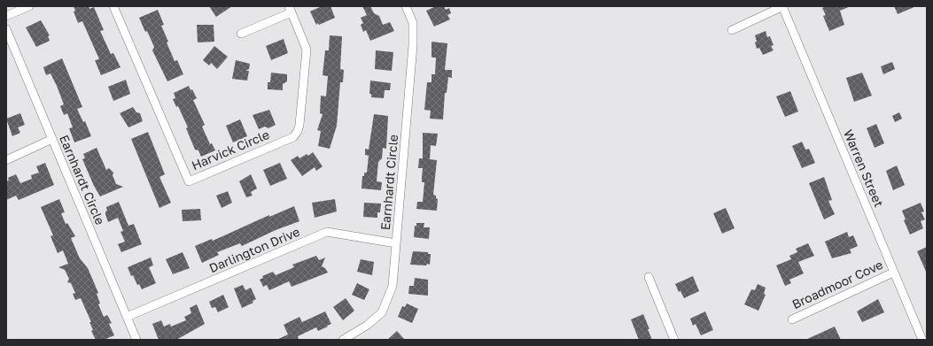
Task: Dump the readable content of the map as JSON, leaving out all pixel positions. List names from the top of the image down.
{
  "streets": {
    "street": [
      "Harvick Circle",
      "Warren Street",
      "Earnhardt Circle",
      "Darlington Drive",
      "Broadmoor Cove"
    ]
  },
  "crossings": [
    ["Warren Street", "Broadmoor Cove"],
    ["Earnhardt Circle", "Darlington Drive"]
  ]
}
